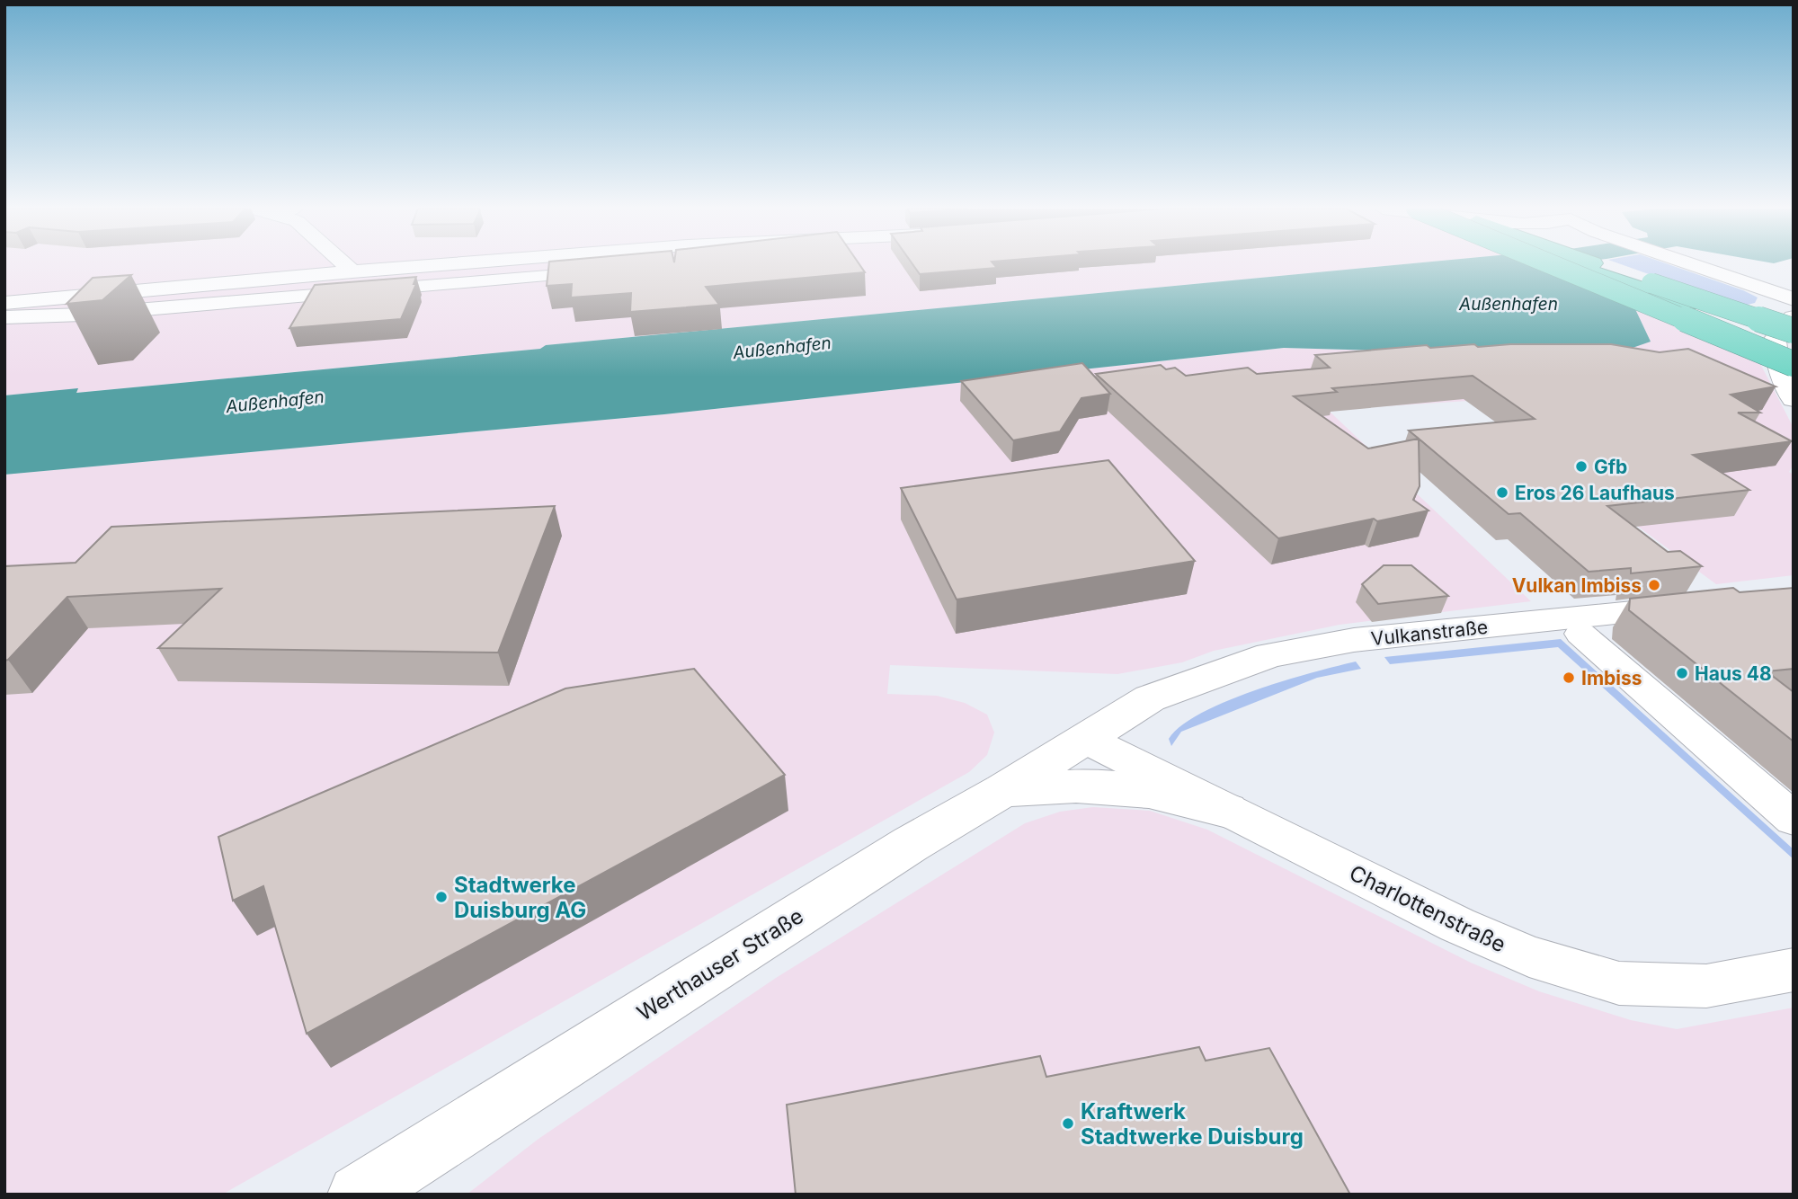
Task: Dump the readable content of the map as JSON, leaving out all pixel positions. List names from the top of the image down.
{
  "streets": {
    "street": ["Vulkanstraße", "Charlottenstraße", "Werthauser Straße"]
  },
  "crossings": [
    ["Vulkanstraße", "Charlottenstraße"],
    ["Vulkanstraße", "Werthauser Straße"],
    ["Charlottenstraße", "Werthauser Straße"]
  ],
  "water": ["Außenhafen"],
  "places": [
    "Gfb",
    "Eros 26 Laufhaus",
    "Vulkan Imbiss",
    "Haus 48",
    "Imbiss",
    "Stadtwerke Duisburg AG",
    "Kraftwerk Stadtwerke Duisburg"
  ]
}
